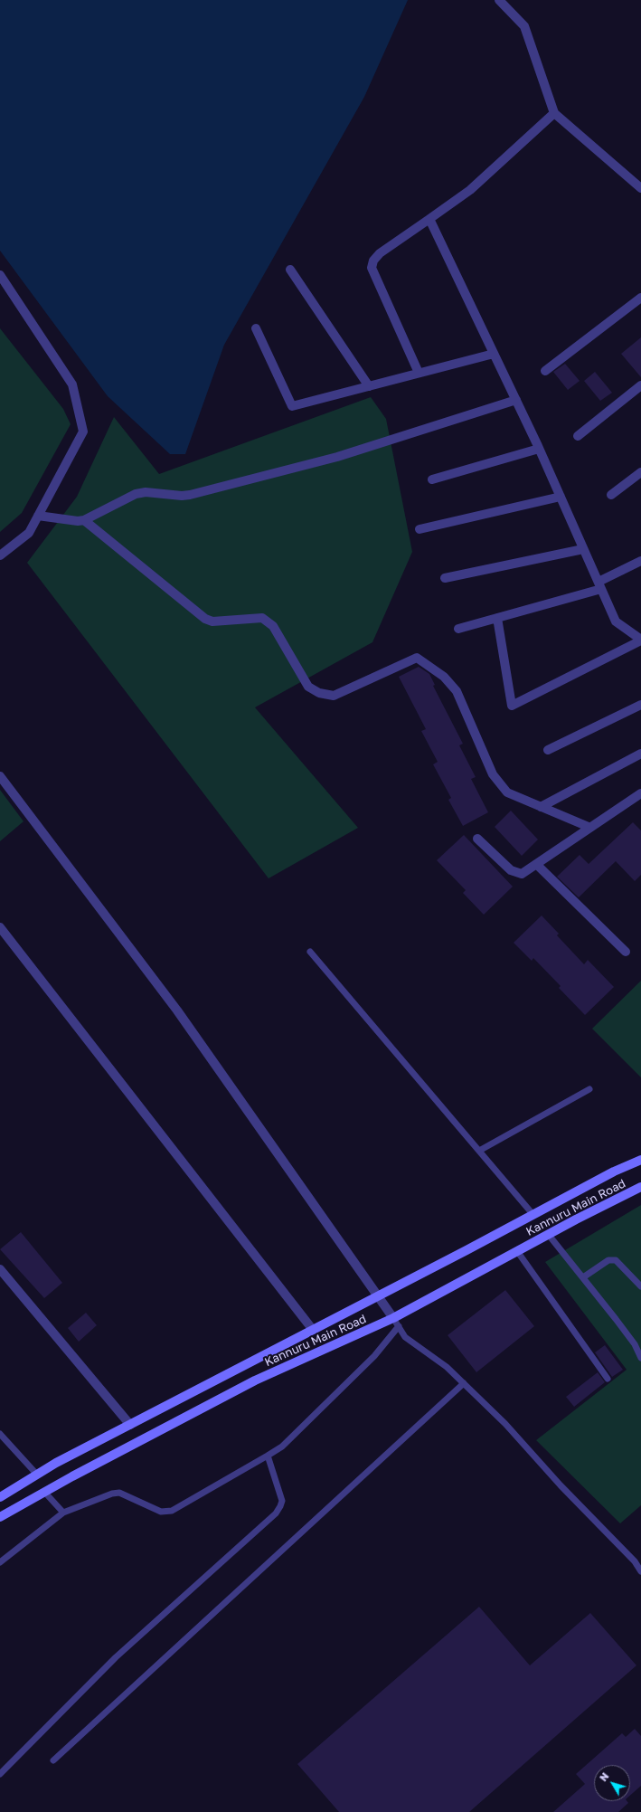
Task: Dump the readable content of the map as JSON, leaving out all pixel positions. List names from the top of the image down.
{
  "streets": {
    "main road": ["Kannuru Main Road"]
  },
  "north": "top left"
}
